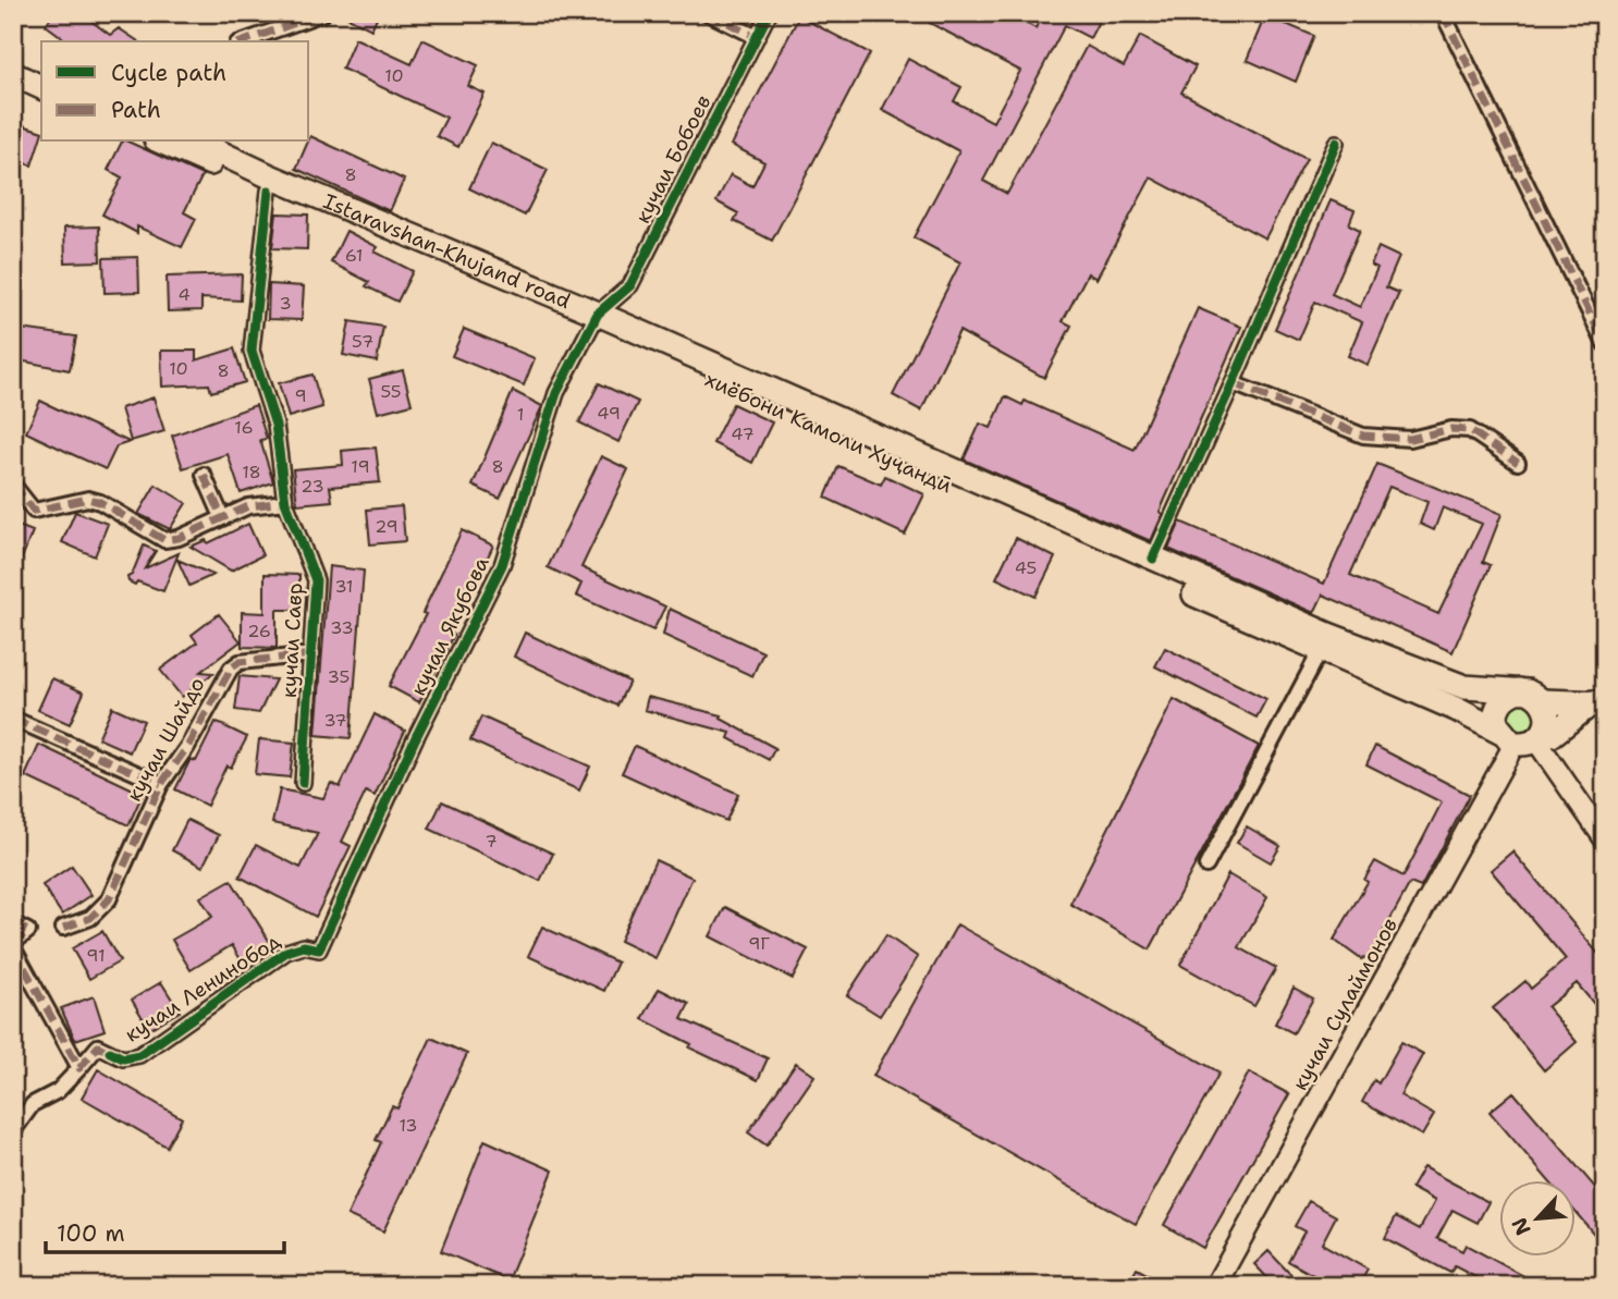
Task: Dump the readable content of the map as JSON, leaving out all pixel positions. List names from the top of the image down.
{
  "streets": {
    "main road": ["Istaravshan-Khujand road", "хиёбони Камоли Хуҷандӣ", "кучаи Сулаймонов"],
    "street": [
      "кучаи Бобоев",
      "кучаи Якубова",
      "кучаи Савр",
      "кучаи Шайдо",
      "кучаи Ленинобод"
    ]
  },
  "crossings": [
    ["кучаи Бобоев", "Istaravshan-Khujand road"],
    ["кучаи Бобоев", "хиёбони Камоли Хуҷандӣ"],
    ["кучаи Бобоев", "кучаи Якубова"],
    ["Istaravshan-Khujand road", "хиёбони Камоли Хуҷандӣ"],
    ["Istaravshan-Khujand road", "кучаи Якубова"],
    ["хиёбони Камоли Хуҷандӣ", "кучаи Якубова"],
    ["хиёбони Камоли Хуҷандӣ", "кучаи Савр"],
    ["хиёбони Камоли Хуҷандӣ", "кучаи Сулаймонов"],
    ["кучаи Якубова", "кучаи Ленинобод"],
    ["кучаи Савр", "кучаи Шайдо"]
  ],
  "house_numbers": [
    "10",
    "8",
    "61",
    "4",
    "3",
    "57",
    "10",
    "8",
    "55",
    "9",
    "49",
    "1",
    "16",
    "47",
    "19",
    "8",
    "18",
    "23",
    "29",
    "45",
    "31",
    "33",
    "26",
    "35",
    "37",
    "7",
    "9Г",
    "91",
    "13"
  ],
  "legend": ["Cycle path", "Path"],
  "scale_bar": "100 m",
  "north": "bottom left"
}
